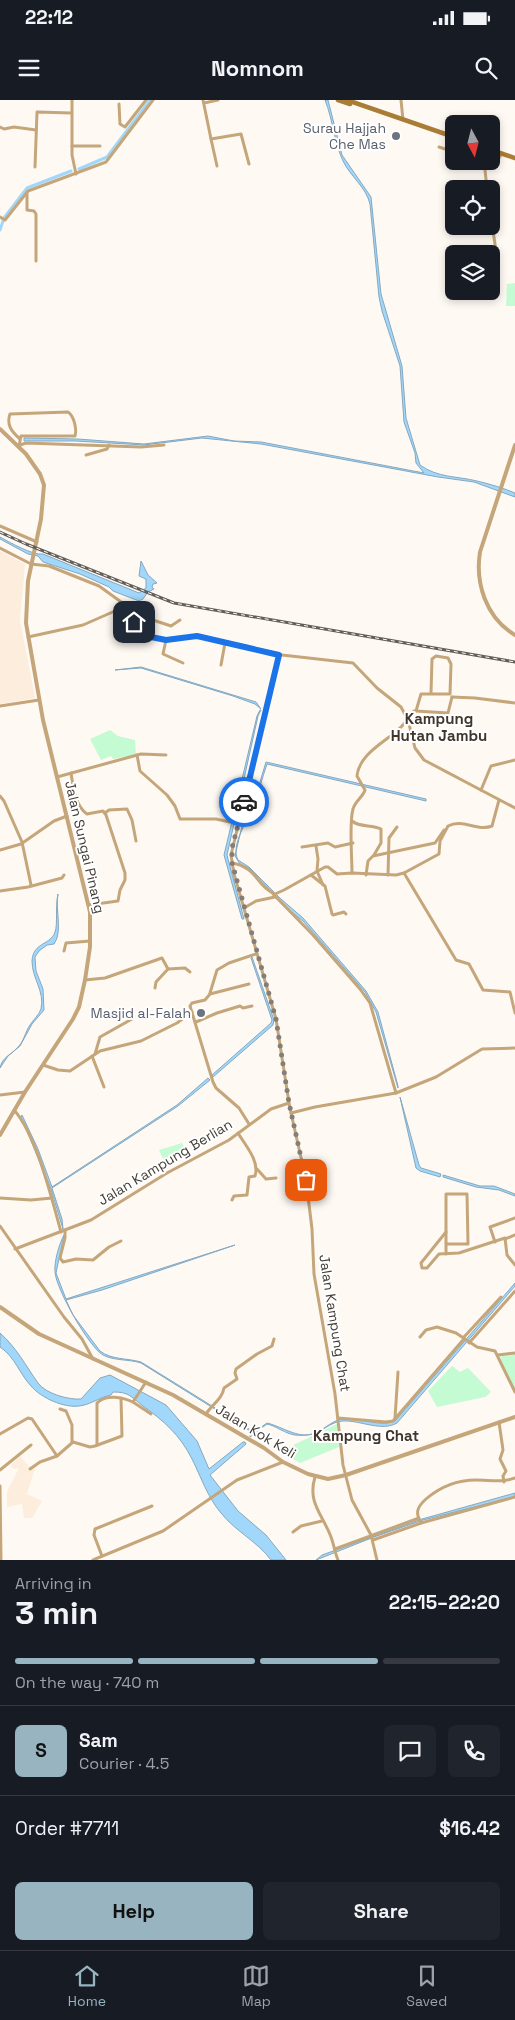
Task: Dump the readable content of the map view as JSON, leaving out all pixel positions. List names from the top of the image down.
{
  "streets": {
    "street": [
      "Jalan Sungai Pinang",
      "Jalan Kampung Berlian",
      "Jalan Kampung Chat",
      "Jalan Kok Keli"
    ]
  },
  "crossings": [
    ["Jalan Kampung Chat", "Jalan Kok Keli"]
  ],
  "districts": ["Kampung Hutan Jambu", "Kampung Chat"],
  "places": ["Surau Hajjah Che Mas", "Masjid al-Falah"],
  "north": "bottom",
  "page": {
    "status": "22:12",
    "header": "Nomnom",
    "heading": ["3 min", "Arriving in", "22:15–22:20"],
    "panel": [
      "Sam",
      "Courier · 4.5",
      "Order #7711",
      "$16.42"
    ],
    "bar": "On the way · 740 m",
    "round": "S",
    "buttons": ["Help", "Share"],
    "tabs": ["Home", "Map", "Saved"]
  }
}
